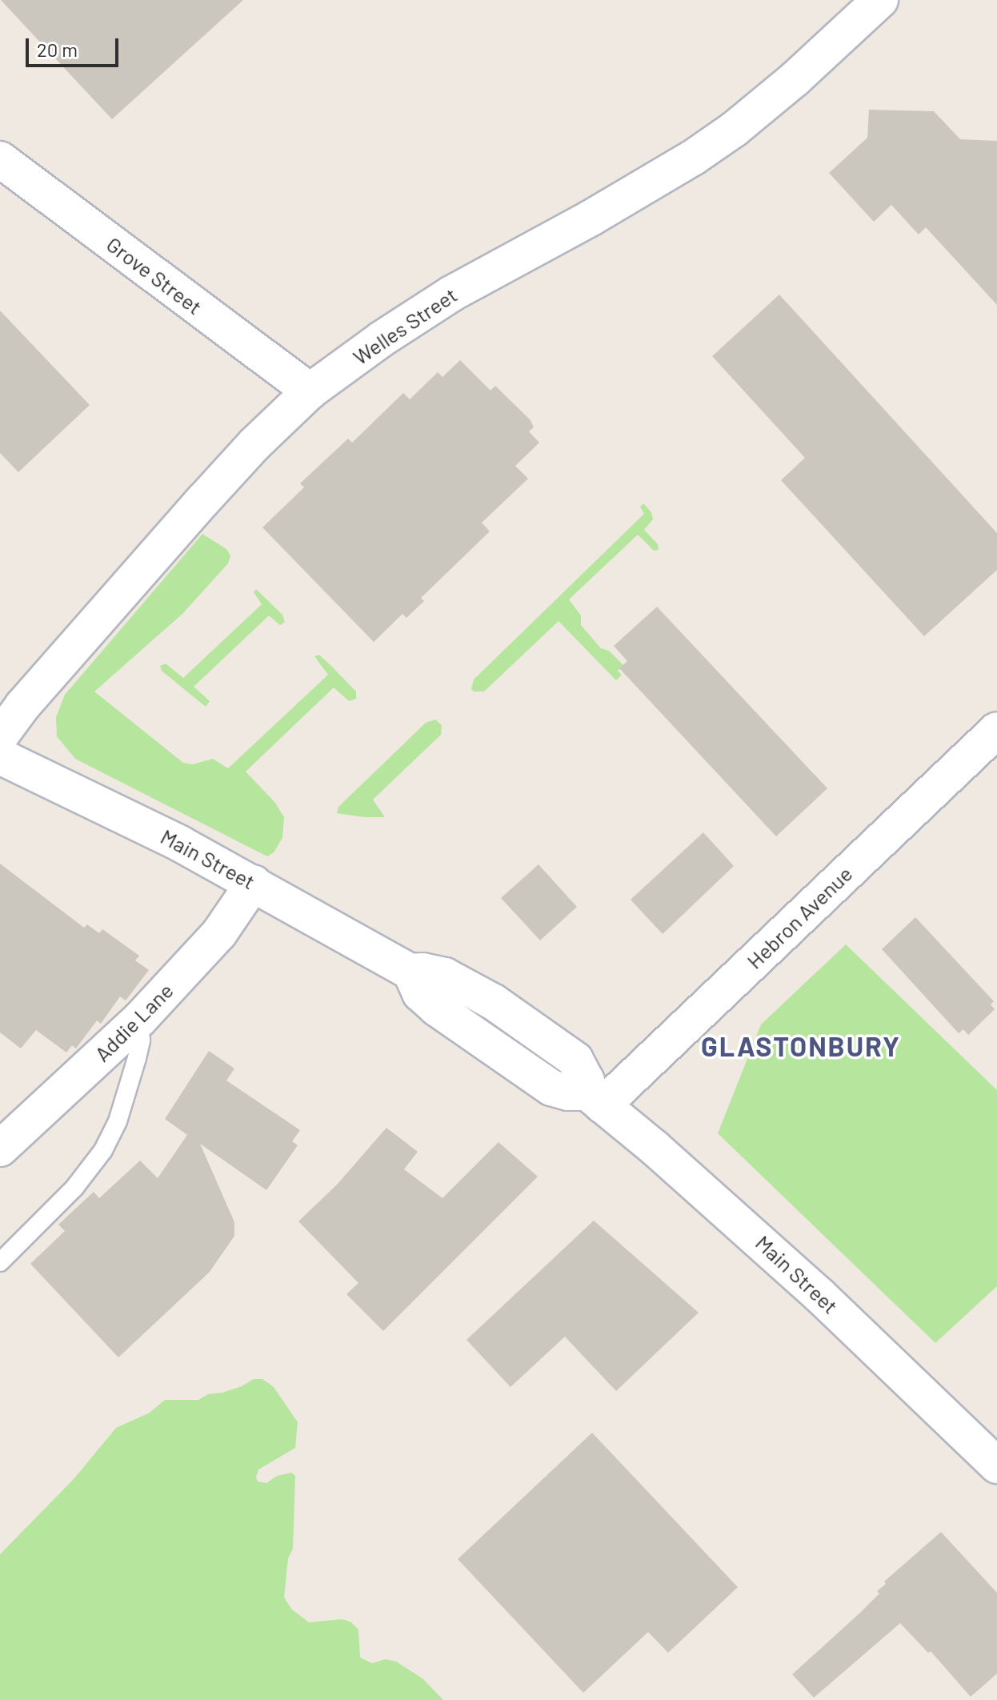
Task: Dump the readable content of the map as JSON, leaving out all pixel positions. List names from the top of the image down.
{
  "streets": {
    "street": [
      "Grove Street",
      "Welles Street",
      "Main Street",
      "Hebron Avenue",
      "Addie Lane"
    ]
  },
  "crossings": [
    ["Grove Street", "Welles Street"],
    ["Main Street", "Hebron Avenue"],
    ["Main Street", "Addie Lane"]
  ],
  "districts": ["GLASTONBURY"],
  "scale_bar": "20 m"
}
